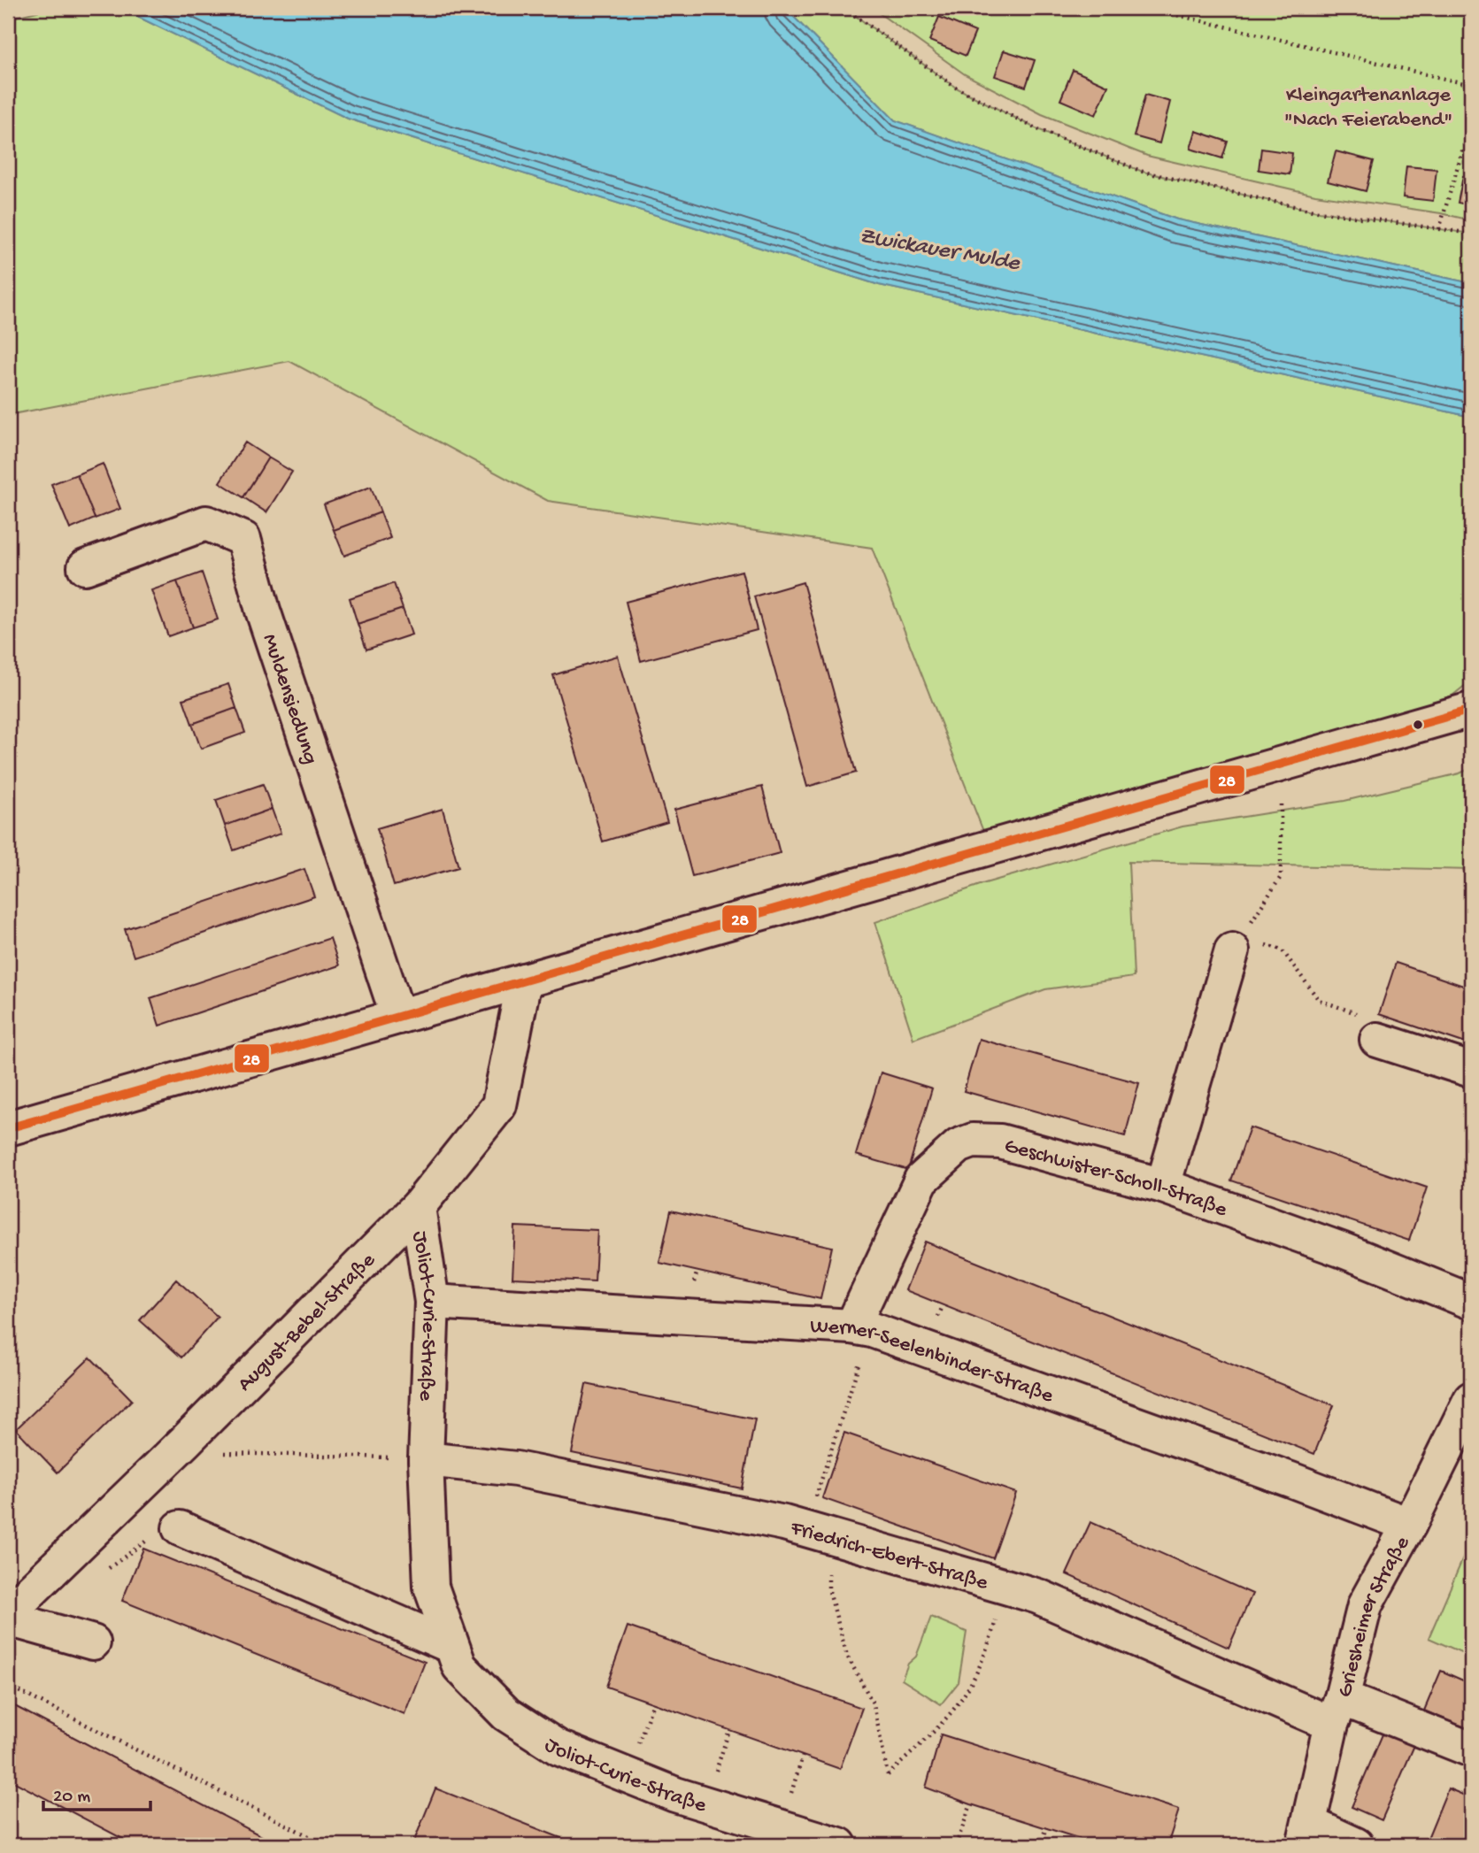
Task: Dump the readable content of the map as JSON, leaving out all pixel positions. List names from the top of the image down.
{
  "streets": {
    "street": [
      "Muldensiedlung",
      "Geschwister-Scholl-Straße",
      "Joliot-Curie-Straße",
      "August-Bebel-Straße",
      "Werner-Seelenbinder-Straße",
      "Friedrich-Ebert-Straße",
      "Griesheimer Straße"
    ]
  },
  "crossings": [
    ["Geschwister-Scholl-Straße", "Werner-Seelenbinder-Straße"],
    ["Joliot-Curie-Straße", "August-Bebel-Straße"],
    ["Joliot-Curie-Straße", "Werner-Seelenbinder-Straße"],
    ["Joliot-Curie-Straße", "Friedrich-Ebert-Straße"],
    ["Werner-Seelenbinder-Straße", "Griesheimer Straße"],
    ["Friedrich-Ebert-Straße", "Griesheimer Straße"]
  ],
  "water": ["Zwickauer Mulde"],
  "parks": ["Kleingartenanlage \"Nach Feierabend\""],
  "lines": ["transit line 28"],
  "scale_bar": "20 m"
}
